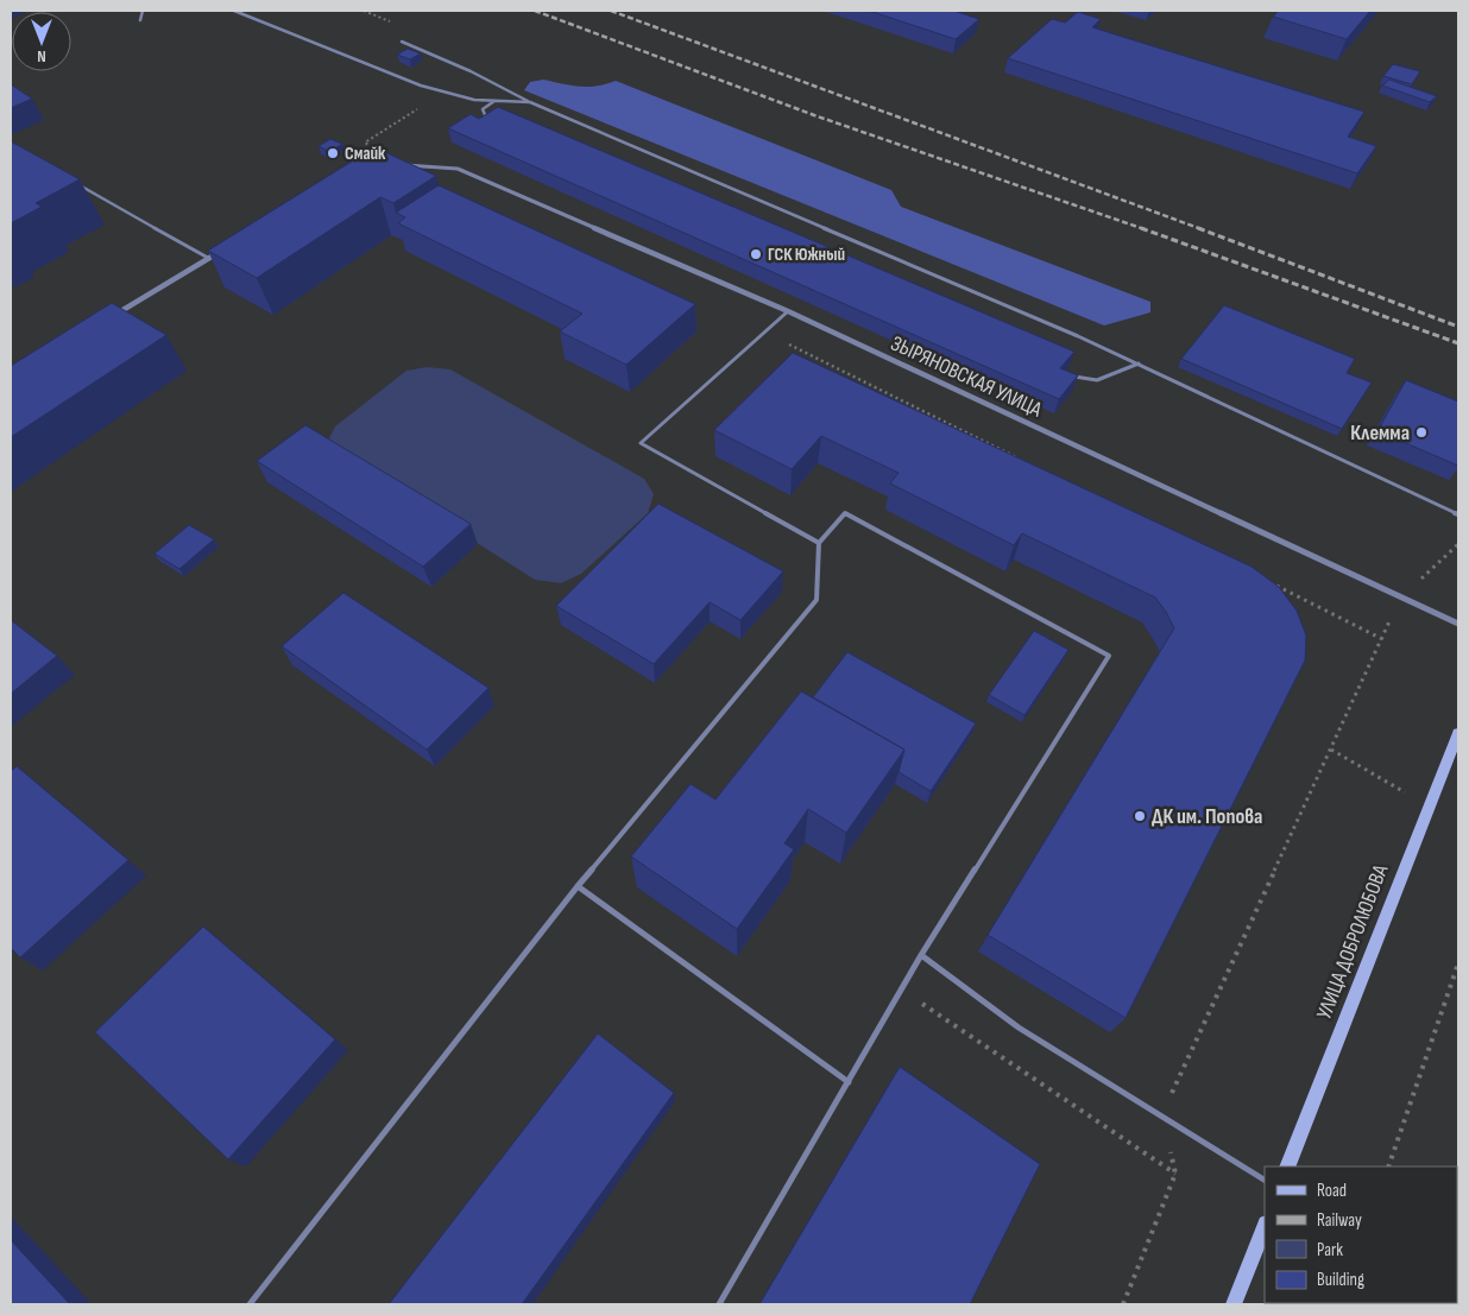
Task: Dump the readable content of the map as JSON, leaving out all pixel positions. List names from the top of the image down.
{
  "streets": {
    "main road": ["УЛИЦА ДОБРОЛЮБОВА"],
    "street": ["ЗЫРЯНОВСКАЯ УЛИЦА"]
  },
  "places": [
    "Смайк",
    "ГСК Южный",
    "Клемма",
    "ДК им. Попова"
  ],
  "legend": [
    "Road",
    "Railway",
    "Park",
    "Building"
  ],
  "north": "bottom"
}
